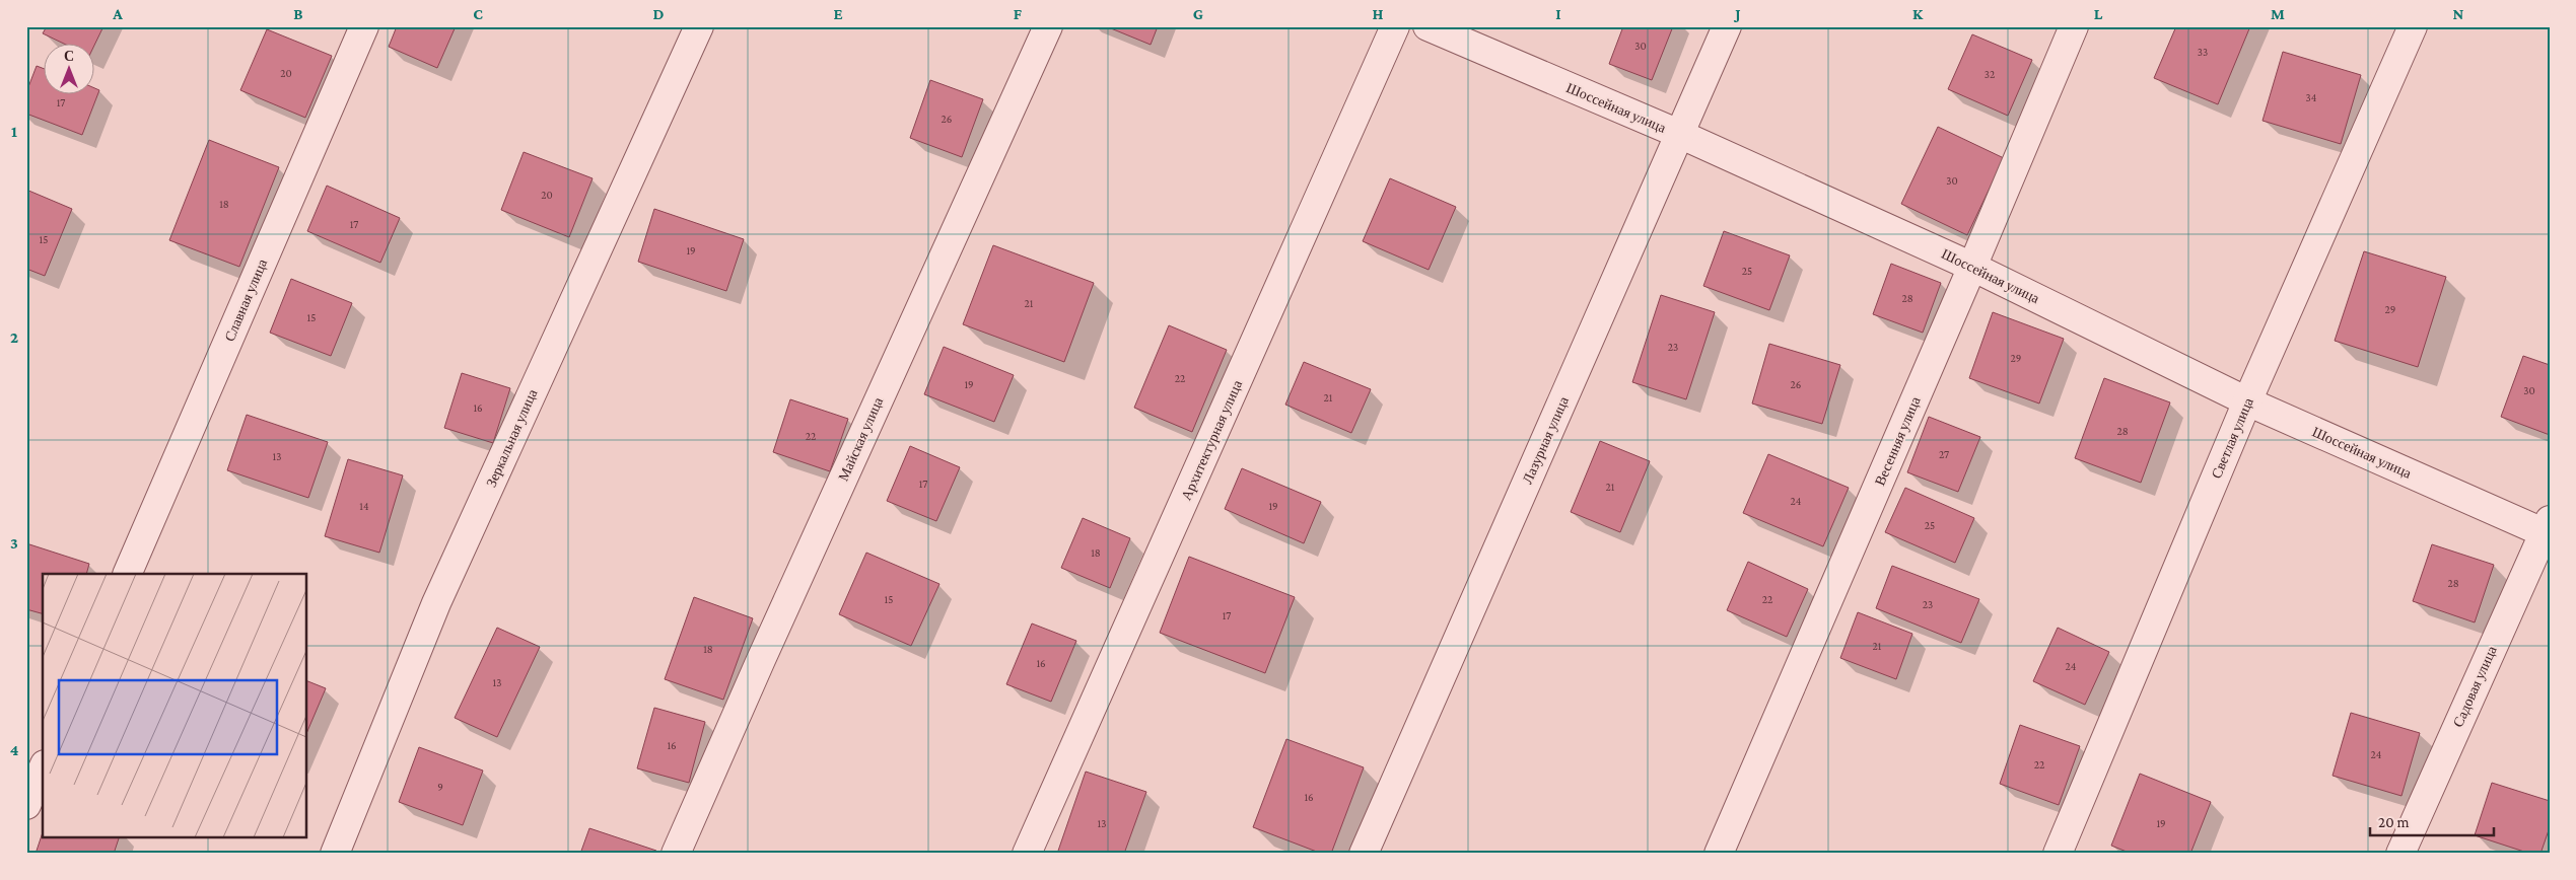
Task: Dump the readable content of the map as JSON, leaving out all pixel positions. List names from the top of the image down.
{
  "streets": {
    "street": [
      "Шоссейная улица",
      "Славная улица",
      "Зеркальная улица",
      "Светлая улица",
      "Майская улица",
      "Архитектурная улица",
      "Лазурная улица",
      "Весенняя улица",
      "Садовая улица"
    ]
  },
  "crossings": [
    ["Шоссейная улица", "Светлая улица"],
    ["Шоссейная улица", "Лазурная улица"],
    ["Шоссейная улица", "Весенняя улица"],
    ["Шоссейная улица", "Садовая улица"]
  ],
  "house_numbers": [
    "30",
    "33",
    "20",
    "32",
    "34",
    "17",
    "26",
    "30",
    "20",
    "18",
    "17",
    "15",
    "19",
    "25",
    "28",
    "21",
    "29",
    "15",
    "23",
    "29",
    "22",
    "19",
    "26",
    "30",
    "21",
    "16",
    "28",
    "22",
    "27",
    "13",
    "17",
    "21",
    "24",
    "14",
    "19",
    "25",
    "18",
    "28",
    "15",
    "22",
    "23",
    "17",
    "21",
    "18",
    "16",
    "24",
    "13",
    "16",
    "24",
    "22",
    "9",
    "16",
    "13",
    "19"
  ],
  "scale_bar": "20 m",
  "north": "top",
  "grid": {
    "columns": [
      "A",
      "B",
      "C",
      "D",
      "E",
      "F",
      "G",
      "H",
      "I",
      "J",
      "K",
      "L",
      "M",
      "N"
    ],
    "rows": [
      "1",
      "2",
      "3",
      "4"
    ]
  }
}
